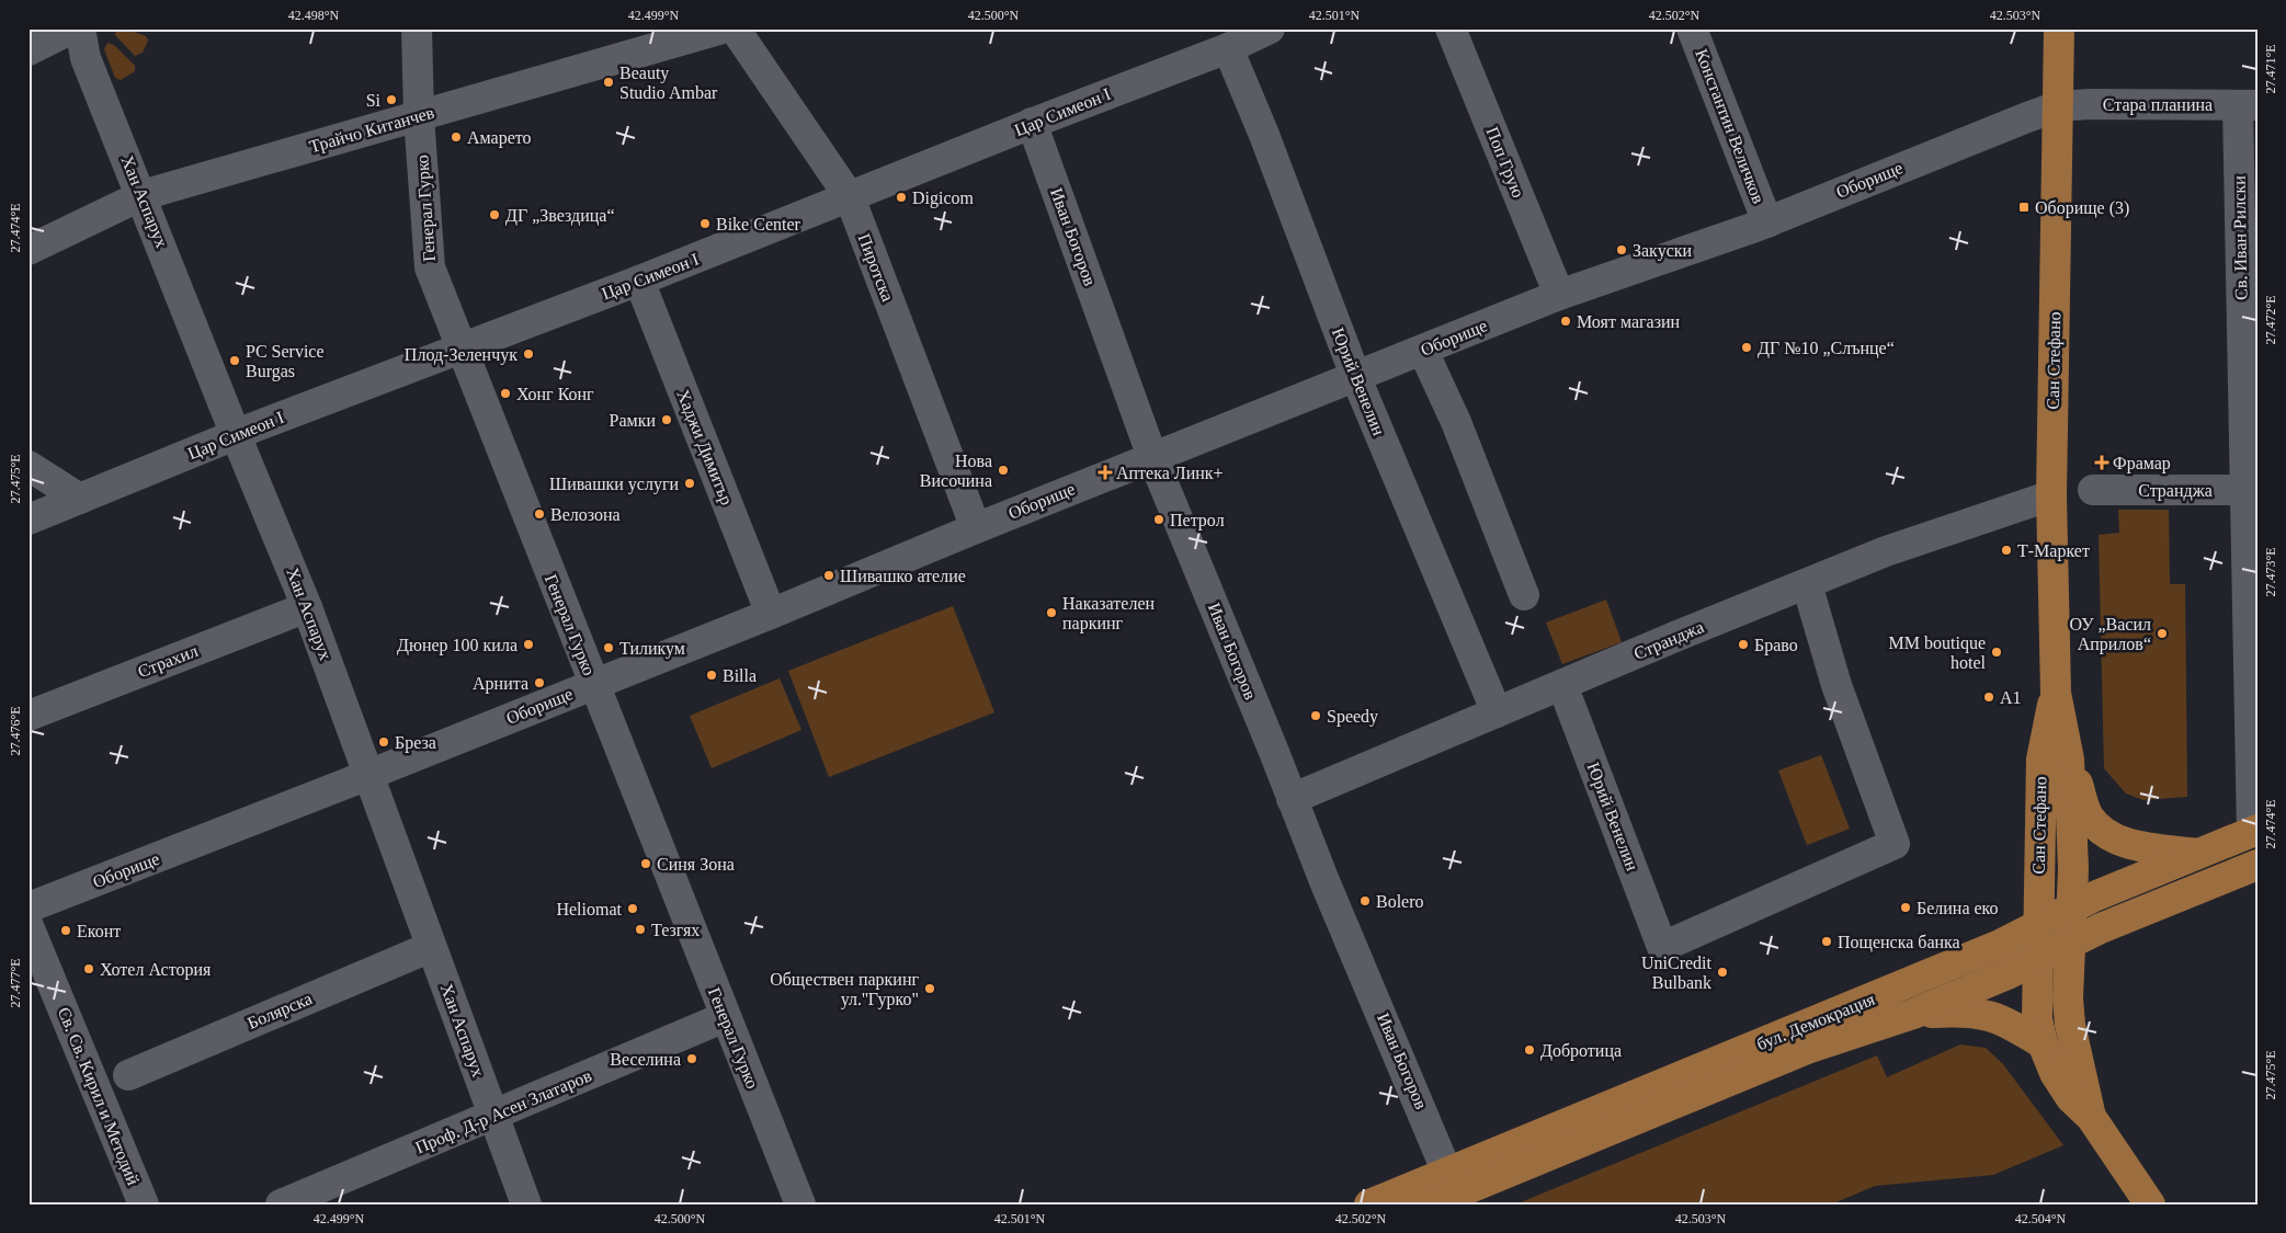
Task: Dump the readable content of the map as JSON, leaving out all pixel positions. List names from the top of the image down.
{
  "streets": {
    "main road": ["Сан Стефано", "бул. Демокрация"],
    "street": [
      "Стара планина",
      "Цар Симеон I",
      "Константин Величков",
      "Трайчо Китанчев",
      "Поп Грую",
      "Оборище",
      "Хан Аспарух",
      "Генерал Гурко",
      "Иван Богоров",
      "Св. Иван Рилски",
      "Пиротска",
      "Юрий Венелин",
      "Хаджи Димитър",
      "Странджа",
      "Страхил",
      "Болярска",
      "Св. Св. Кирил и Методий",
      "Проф. Д-р Асен Златаров"
    ]
  },
  "crossings": [
    ["Стара планина", "Оборище"],
    ["Стара планина", "Св. Иван Рилски"],
    ["Стара планина", "Сан Стефано"],
    ["Цар Симеон I", "Хан Аспарух"],
    ["Цар Симеон I", "Генерал Гурко"],
    ["Цар Симеон I", "Иван Богоров"],
    ["Цар Симеон I", "Пиротска"],
    ["Цар Симеон I", "Юрий Венелин"],
    ["Цар Симеон I", "Хаджи Димитър"],
    ["Константин Величков", "Оборище"],
    ["Трайчо Китанчев", "Хан Аспарух"],
    ["Трайчо Китанчев", "Генерал Гурко"],
    ["Поп Грую", "Оборище"],
    ["Оборище", "Хан Аспарух"],
    ["Оборище", "Генерал Гурко"],
    ["Оборище", "Иван Богоров"],
    ["Оборище", "Пиротска"],
    ["Оборище", "Сан Стефано"],
    ["Оборище", "Юрий Венелин"],
    ["Оборище", "Хаджи Димитър"],
    ["Хан Аспарух", "Страхил"],
    ["Хан Аспарух", "Болярска"],
    ["Хан Аспарух", "Проф. Д-р Асен Златаров"],
    ["Генерал Гурко", "Проф. Д-р Асен Златаров"],
    ["Иван Богоров", "Странджа"],
    ["Иван Богоров", "бул. Демокрация"],
    ["Св. Иван Рилски", "Странджа"],
    ["Св. Иван Рилски", "бул. Демокрация"],
    ["Сан Стефано", "Странджа"],
    ["Сан Стефано", "бул. Демокрация"],
    ["Юрий Венелин", "Странджа"]
  ],
  "places": {
    "other": [
      "Beauty Studio Ambar",
      "Si",
      "Амарето",
      "Digicom",
      "ДГ „Звездица“",
      "Bike Center",
      "Закуски",
      "Моят магазин",
      "ДГ №10 „Слънце“",
      "Плод-Зеленчук",
      "PC Service Burgas",
      "Хонг Конг",
      "Рамки",
      "Нова Височина",
      "Шивашки услуги",
      "Велозона",
      "Петрол",
      "Т-Маркет",
      "Шивашко ателие",
      "Наказателен паркинг",
      "ОУ „Васил Априлов“",
      "Дюнер 100 кила",
      "Браво",
      "Тиликум",
      "MM boutique hotel",
      "Billa",
      "Арнита",
      "A1",
      "Speedy",
      "Бреза",
      "Синя Зона",
      "Bolero",
      "Белина еко",
      "Heliomat",
      "Тезгях",
      "Еконт",
      "Пощенска банка",
      "Хотел Астория",
      "UniCredit Bulbank",
      "Oбществен паркинг ул.''Гурко\"",
      "Добротица",
      "Веселина"
    ],
    "transit": ["Оборище (3)"],
    "health": ["Фрамар", "Аптека Линк+"]
  },
  "coordinates": [
    "42.498°N",
    "42.499°N",
    "42.500°N",
    "42.501°N",
    "42.502°N",
    "42.503°N",
    "27.471°E",
    "27.474°E",
    "27.472°E",
    "27.475°E",
    "27.473°E",
    "27.476°E",
    "27.477°E",
    "42.504°N"
  ]
}
